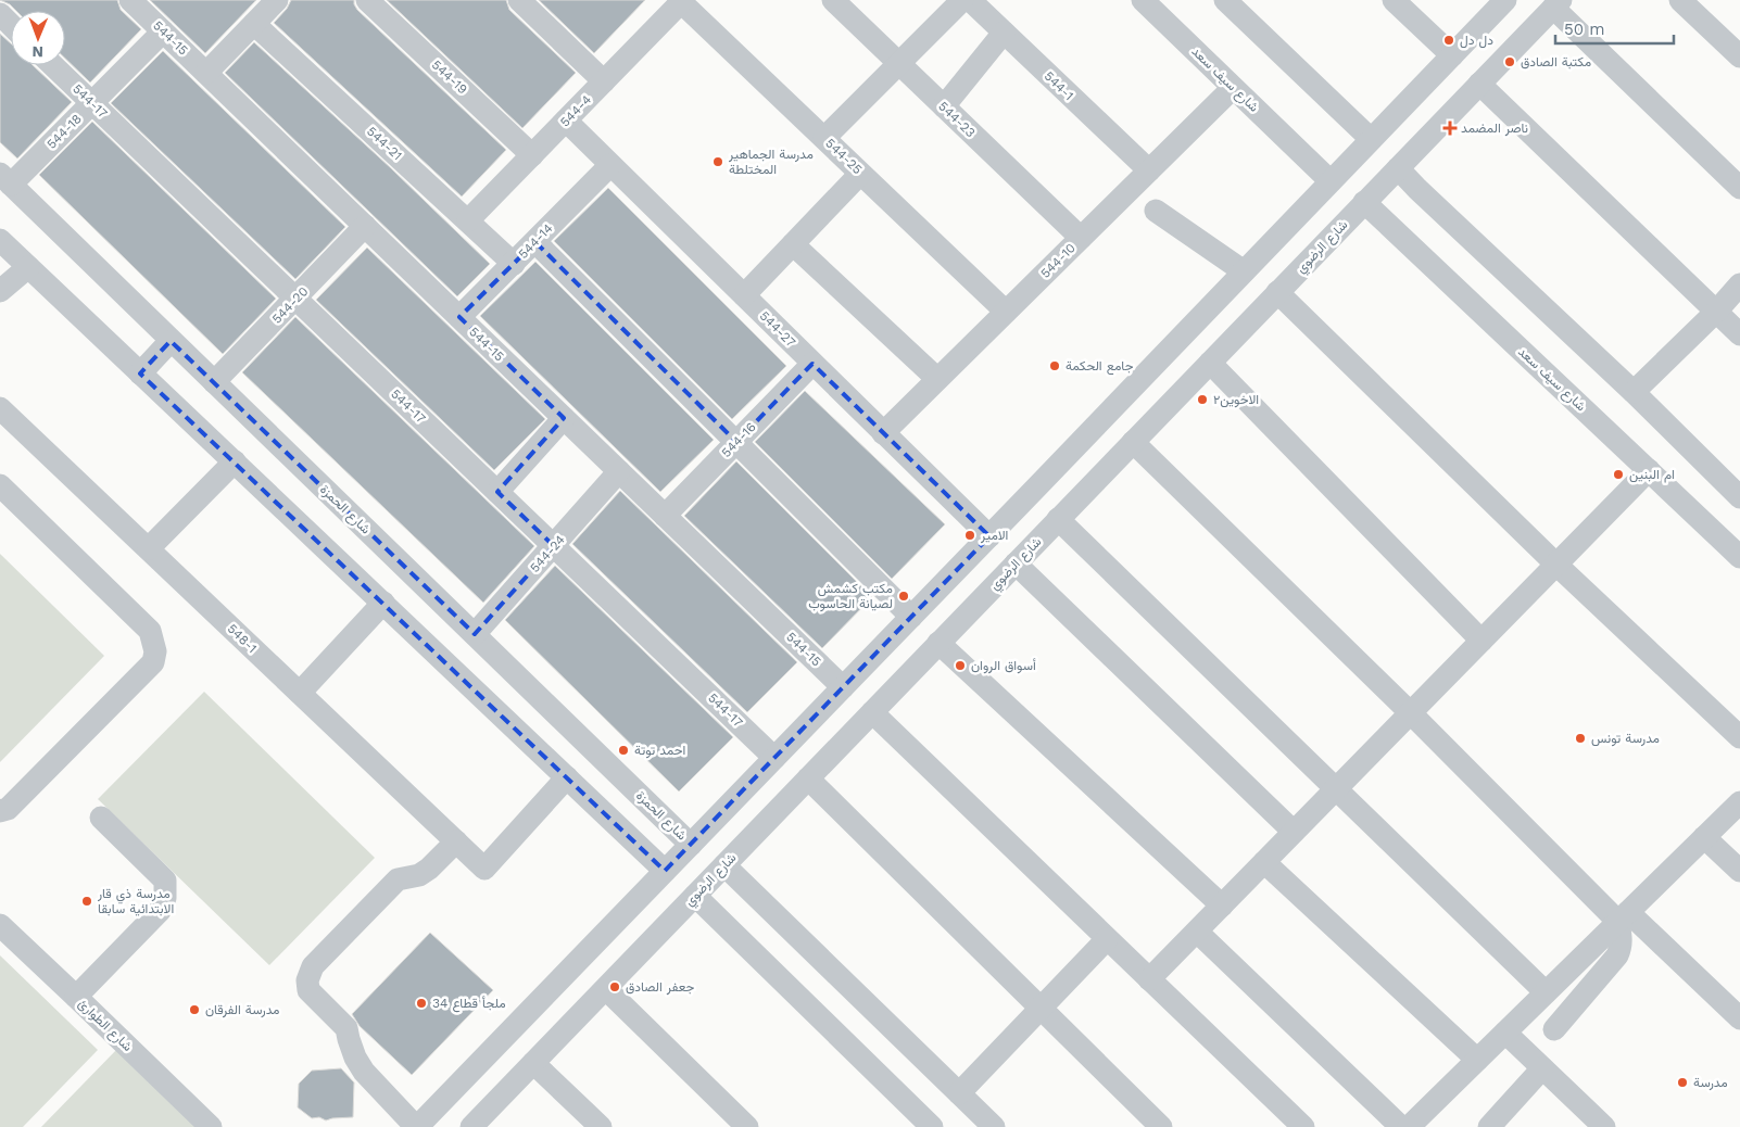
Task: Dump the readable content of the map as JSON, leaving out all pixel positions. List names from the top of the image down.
{
  "streets": {
    "street": [
      "544-15",
      "544-19",
      "شارع سيف سعد",
      "544-1",
      "544-17",
      "544-4",
      "544-23",
      "544-18",
      "544-21",
      "544-25",
      "544-14",
      "شارع الرضوي",
      "544-10",
      "544-20",
      "544-27",
      "544-16",
      "شارع الحمزة",
      "544-24",
      "548-1",
      "شارع الطوارئ"
    ]
  },
  "crossings": [
    ["544-15", "544-18"],
    ["544-15", "544-14"],
    ["544-15", "544-20"],
    ["544-15", "544-16"],
    ["544-15", "544-24"],
    ["544-19", "544-4"],
    ["شارع سيف سعد", "شارع الرضوي"],
    ["شارع سيف سعد", "544-10"],
    ["544-1", "544-10"],
    ["544-17", "544-18"],
    ["544-17", "544-20"],
    ["544-17", "544-24"],
    ["544-4", "544-21"],
    ["544-4", "544-25"],
    ["544-4", "544-27"],
    ["544-23", "544-10"],
    ["544-18", "شارع الحمزة"],
    ["544-21", "544-14"],
    ["544-25", "544-10"],
    ["544-14", "544-27"],
    ["544-10", "544-27"],
    ["544-20", "شارع الحمزة"],
    ["544-27", "544-16"],
    ["شارع الحمزة", "544-24"]
  ],
  "places": {
    "other": [
      "دل دل",
      "مكتبة الصادق",
      "مدرسة الجماهير المختلطة",
      "جامع الحكمة",
      "الاخوين٢",
      "ام البنين",
      "الامير",
      "مكتب كشمش لصيانة الحاسوب",
      "أسواق الروان",
      "مدرسة تونس",
      "احمد توتة",
      "مدرسة ذي قار الابتدائية سابقا",
      "جعفر الصادق",
      "ملجأ قطاع 34",
      "مدرسة الفرقان",
      "مدرسة"
    ],
    "health": ["ناصر المضمد"]
  },
  "scale_bar": "50 m",
  "north": "bottom"
}
